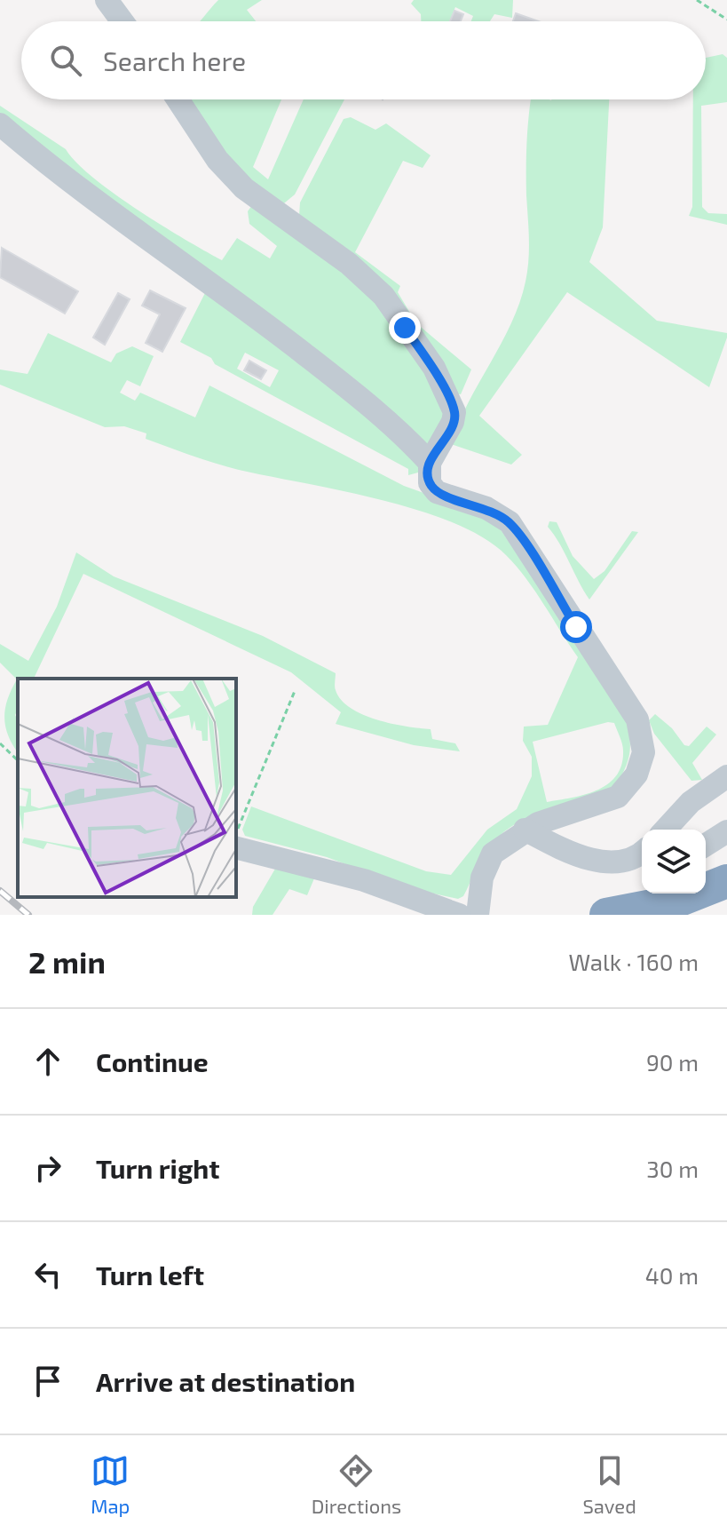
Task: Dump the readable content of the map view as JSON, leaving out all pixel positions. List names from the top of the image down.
{
  "page": {
    "search": "Search here",
    "heading": ["2 min", "Walk · 160 m"],
    "list": [
      ["Continue", "90 m"],
      ["Turn right", "30 m"],
      ["Turn left", "40 m"],
      "Arrive at destination"
    ],
    "nav": ["Map", "Directions", "Saved"]
  }
}
